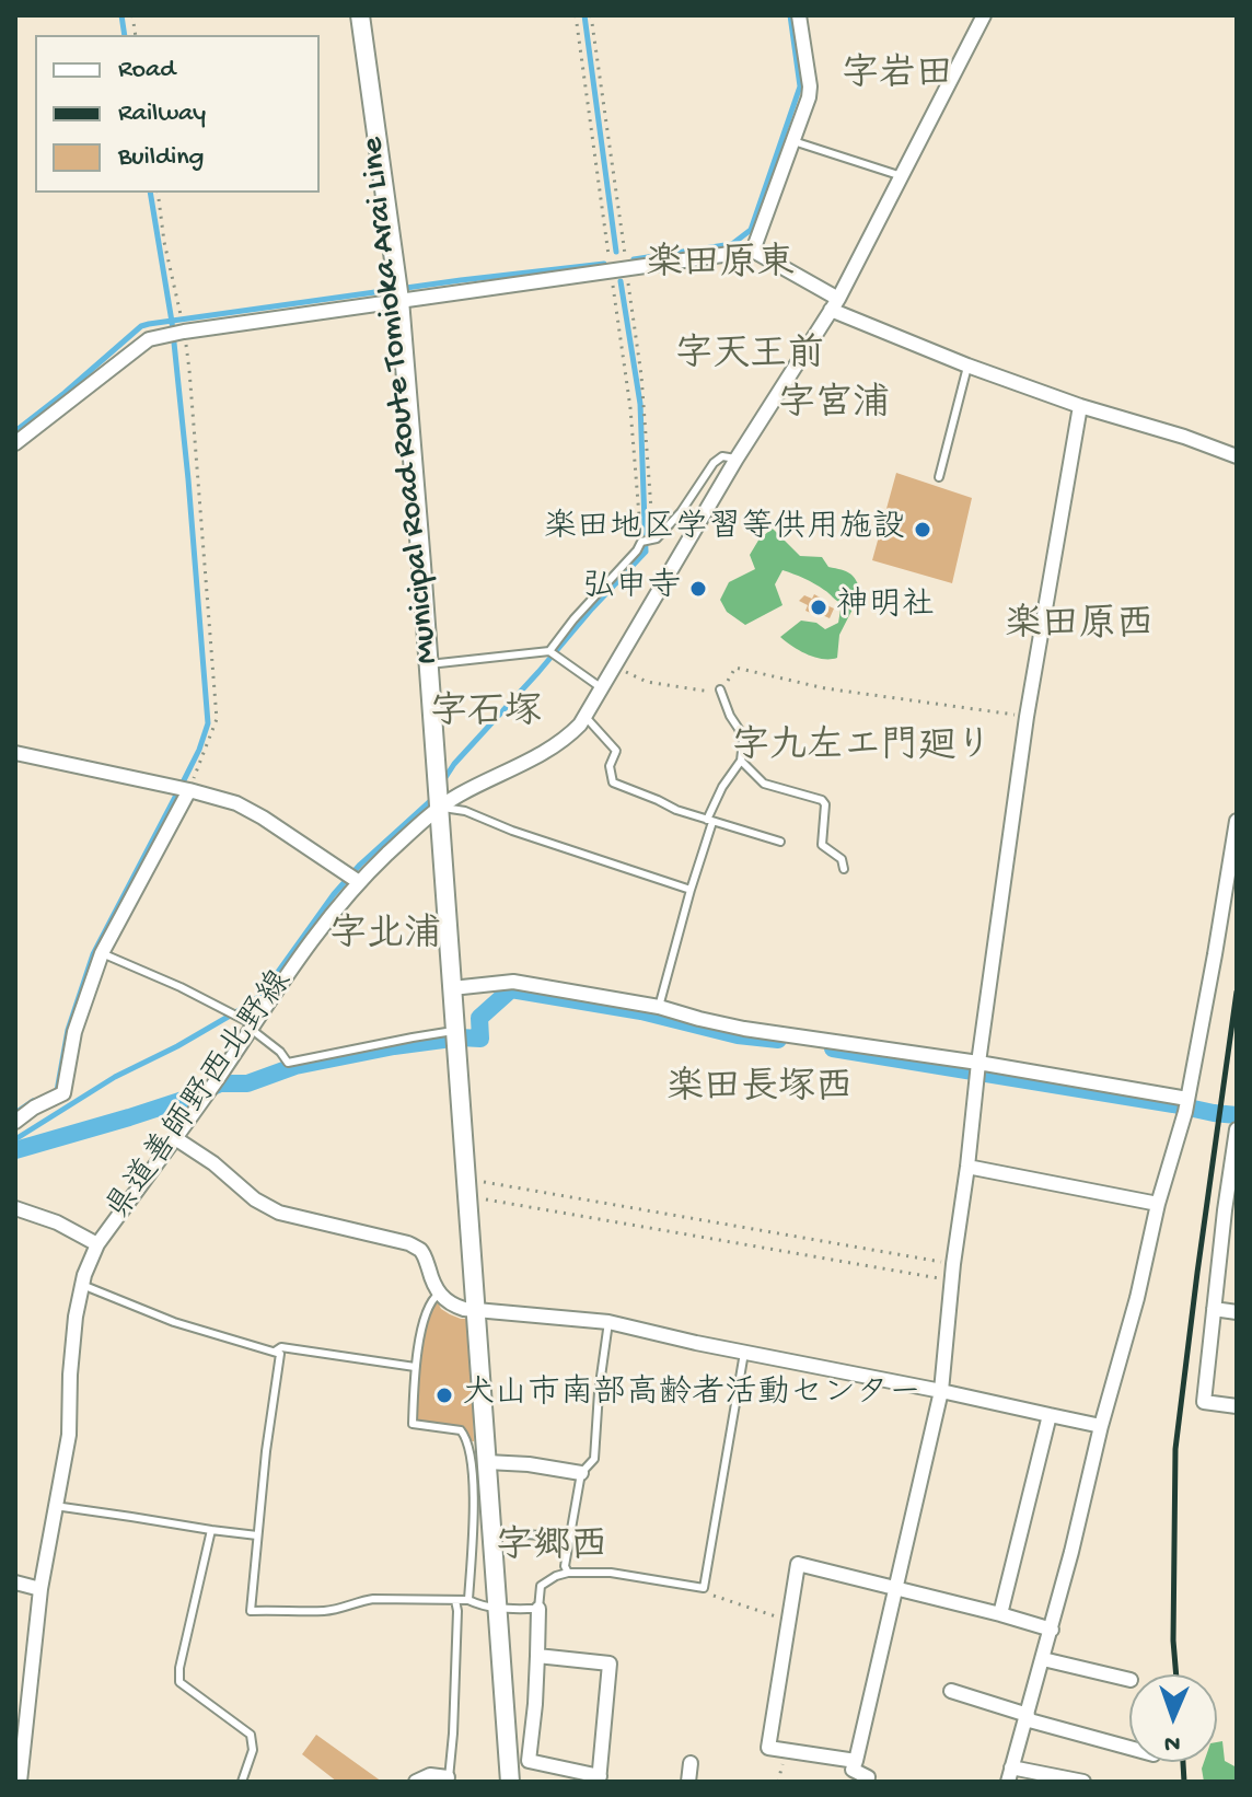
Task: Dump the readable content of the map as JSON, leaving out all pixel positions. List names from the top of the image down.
{
  "streets": {
    "street": ["Municipal Road Route Tomioka Arai Line", "県道善師野西北野線"]
  },
  "crossings": [
    ["Municipal Road Route Tomioka Arai Line", "県道善師野西北野線"]
  ],
  "districts": [
    "字岩田",
    "楽田原東",
    "字天王前",
    "字宮浦",
    "楽田原西",
    "字石塚",
    "字九左エ門廻り",
    "字北浦",
    "楽田長塚西",
    "字郷西"
  ],
  "places": [
    "楽田地区学習等供用施設",
    "弘申寺",
    "神明社",
    "犬山市南部高齢者活動センター"
  ],
  "legend": ["Road", "Railway", "Building"],
  "north": "bottom"
}
